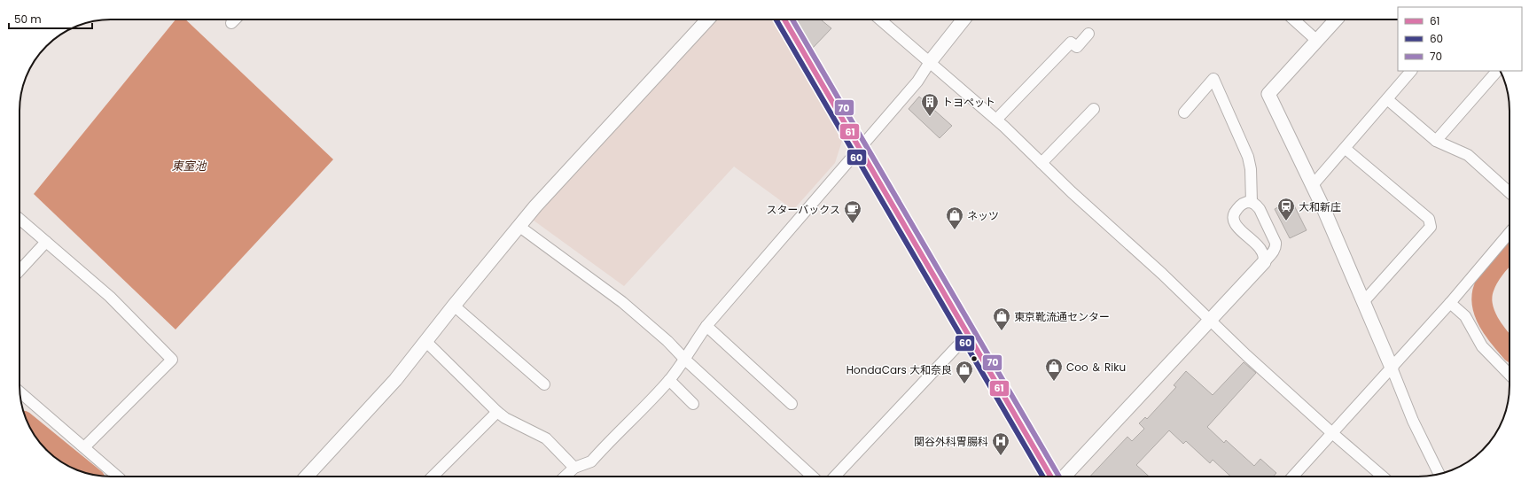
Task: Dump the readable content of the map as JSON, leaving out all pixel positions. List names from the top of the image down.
{
  "water": ["東室池"],
  "places": {
    "building": ["トヨペット"],
    "station": ["大和新庄"],
    "cafe": ["スターバックス"],
    "shop": [
      "ネッツ",
      "東京靴流通センター",
      "Coo ＆ Riku",
      "HondaCars 大和奈良"
    ],
    "hospital": ["関谷外科胃腸科"]
  },
  "lines": ["transit line 61", "transit line 60", "transit line 70"],
  "legend": ["61", "60", "70"],
  "scale_bar": "50 m"
}
